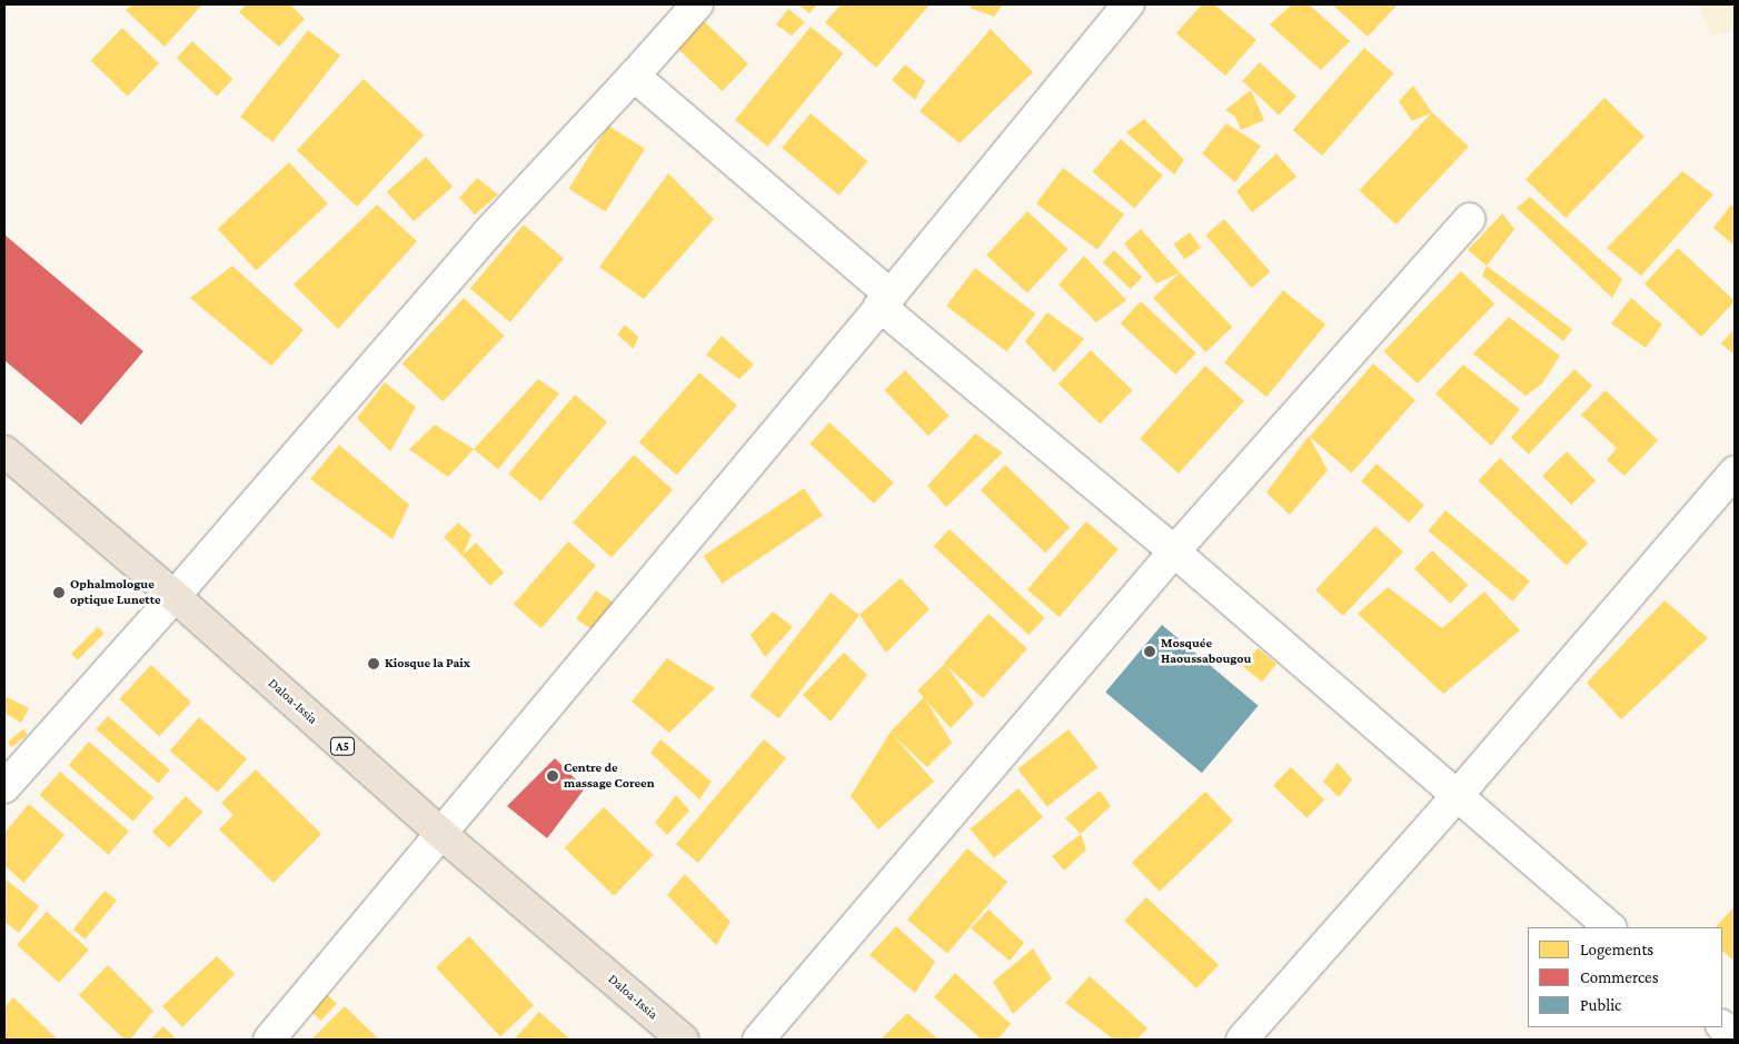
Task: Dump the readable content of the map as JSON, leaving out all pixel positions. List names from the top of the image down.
{
  "streets": {
    "main road": ["Daloa-Issia", "A5"]
  },
  "places": [
    "Ophalmologue optique Lunette",
    "Mosquée Haoussabougou",
    "Kiosque la Paix",
    "Centre de massage Coreen"
  ],
  "legend": ["Logements", "Commerces", "Public"]
}
